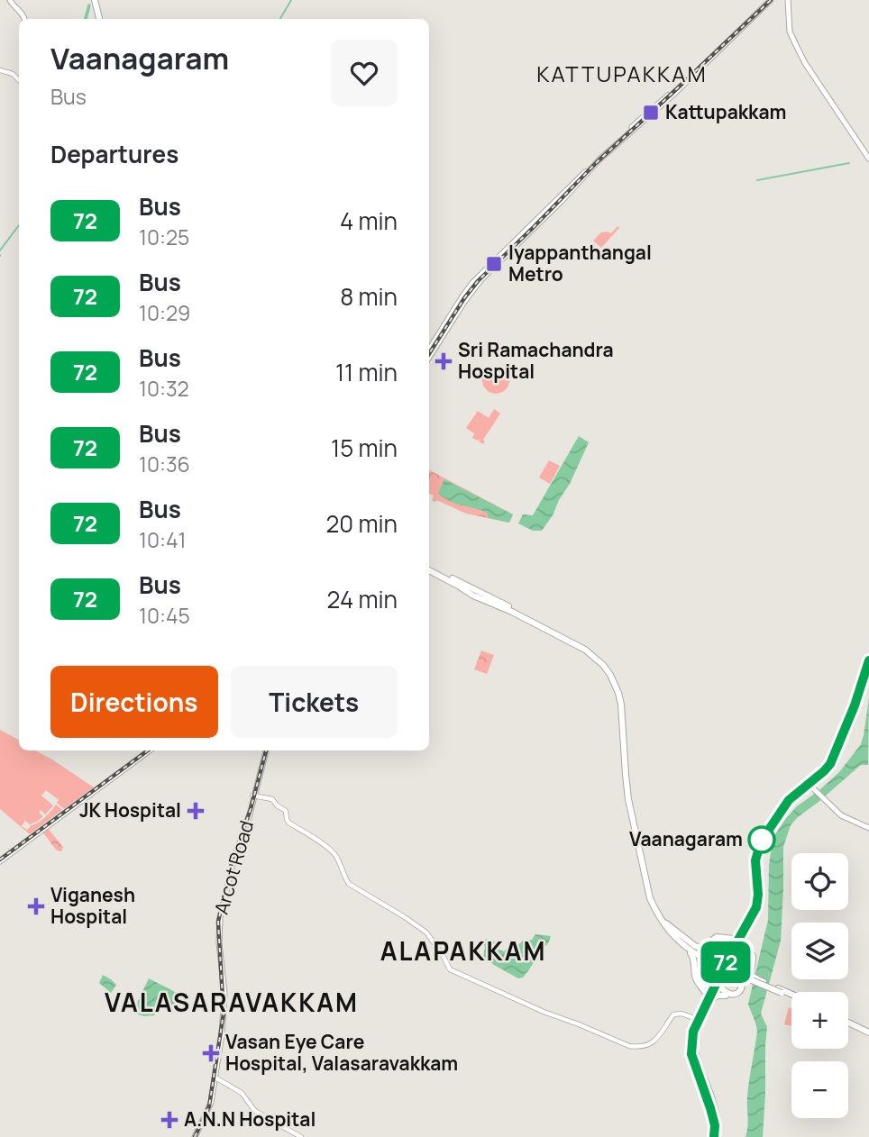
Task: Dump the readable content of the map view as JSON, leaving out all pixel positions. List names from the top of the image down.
{
  "streets": {
    "main road": ["Arcot Road"]
  },
  "districts": ["KATTUPAKKAM", "ALAPAKKAM", "VALASARAVAKKAM"],
  "places": {
    "transit": ["Kattupakkam", "Iyappanthangal Metro"],
    "health": [
      "Sri Ramachandra Hospital",
      "JK Hospital",
      "Viganesh Hospital",
      "Vasan Eye Care Hospital, Valasaravakkam",
      "A.N.N Hospital"
    ],
    "other": ["Vaanagaram"]
  },
  "lines": ["bus line 72"],
  "page": {
    "on_map": "72",
    "heading": [
      ["Vaanagaram", "Bus"],
      "Departures"
    ],
    "list": [
      {
        "mark": "72",
        "name": "Bus",
        "note": "10:25",
        "value": "4 min"
      },
      {
        "mark": "72",
        "name": "Bus",
        "note": "10:29",
        "value": "8 min"
      },
      {
        "mark": "72",
        "name": "Bus",
        "note": "10:32",
        "value": "11 min"
      },
      {
        "mark": "72",
        "name": "Bus",
        "note": "10:36",
        "value": "15 min"
      },
      {
        "mark": "72",
        "name": "Bus",
        "note": "10:41",
        "value": "20 min"
      },
      {
        "mark": "72",
        "name": "Bus",
        "note": "10:45",
        "value": "24 min"
      }
    ],
    "buttons": ["Directions", "Tickets"],
    "map_buttons": ["+", "−"]
  }
}
